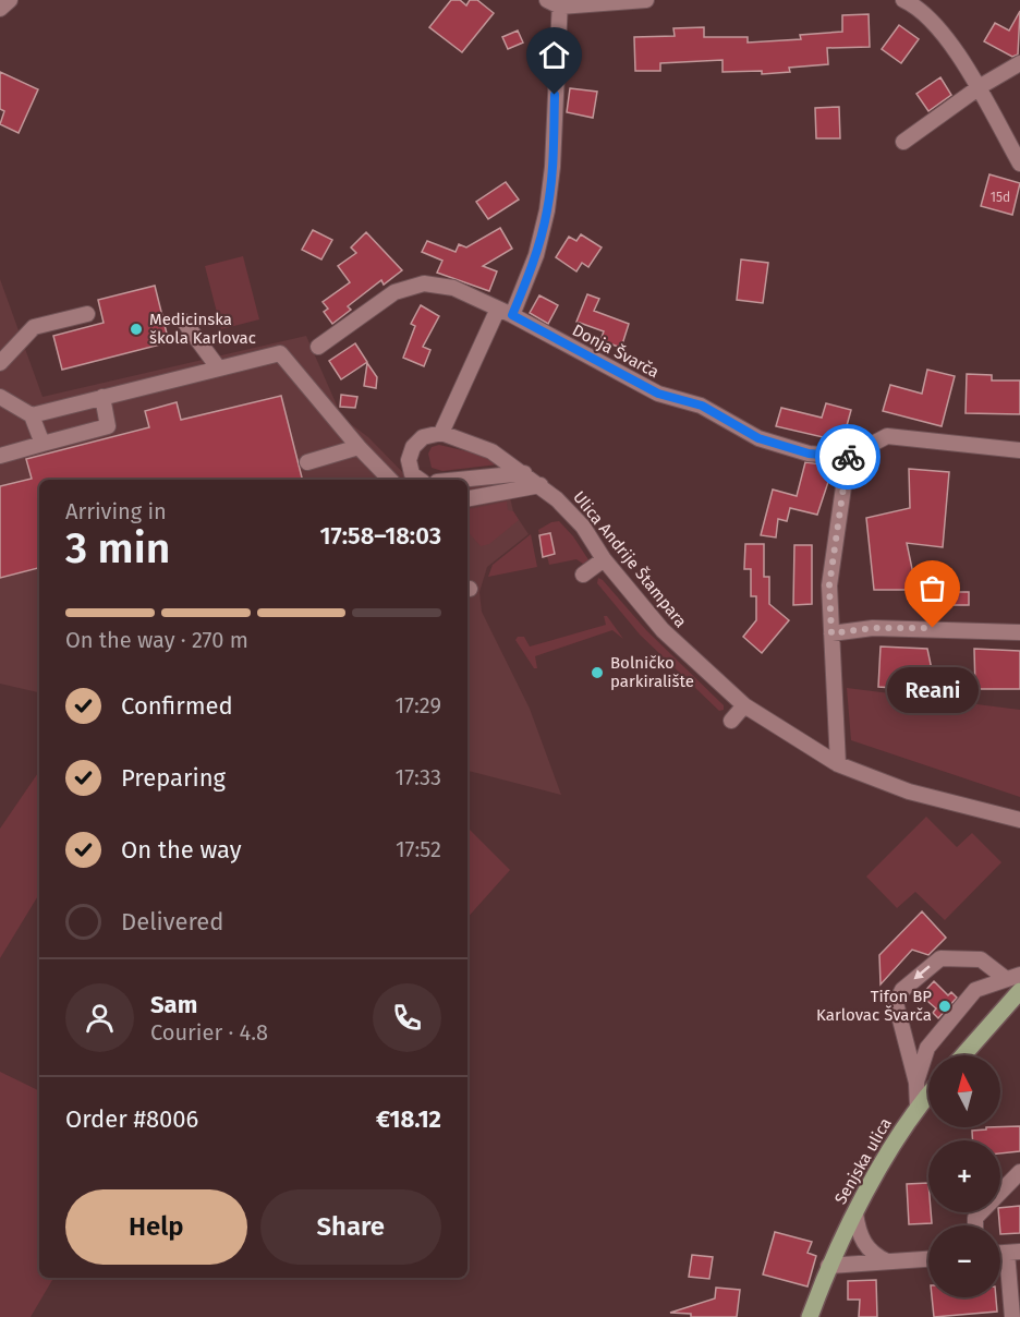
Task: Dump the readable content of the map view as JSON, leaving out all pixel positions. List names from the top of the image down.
{
  "streets": {
    "main road": ["Senjska ulica"],
    "street": ["Donja Švarča", "Ulica Andrije Štampara"]
  },
  "places": [
    "Medicinska škola Karlovac",
    "Reani",
    "Bolničko parkiralište",
    "Tifon BP Karlovac Švarča"
  ],
  "house_numbers": ["15d"],
  "north": "top",
  "page": {
    "heading": ["3 min", "Arriving in", "17:58–18:03"],
    "panel": [
      "Sam",
      "Courier · 4.8",
      "Order #8006",
      "€18.12"
    ],
    "bar": "On the way · 270 m",
    "bubble": "Reani",
    "list": [
      ["Confirmed", "17:29"],
      ["Preparing", "17:33"],
      ["On the way", "17:52"],
      "Delivered"
    ],
    "map_buttons": ["+", "−"],
    "buttons": ["Help", "Share"]
  }
}
